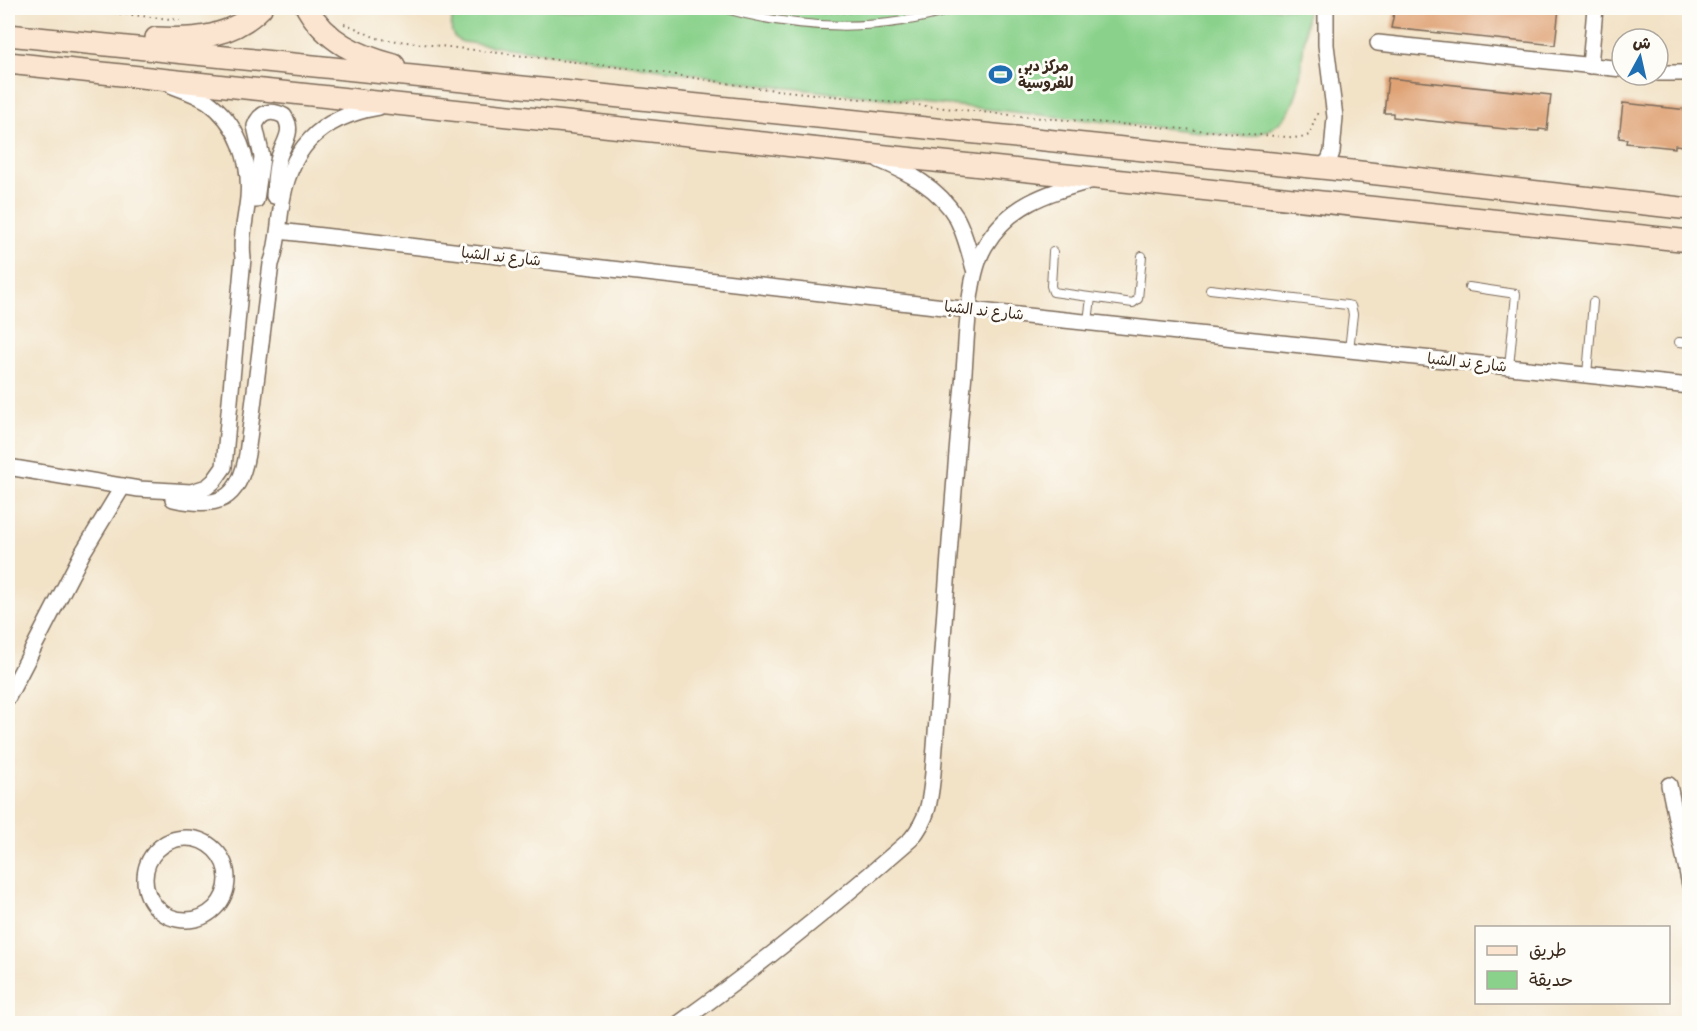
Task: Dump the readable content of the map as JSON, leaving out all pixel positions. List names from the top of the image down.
{
  "streets": {
    "street": ["شارع ند الشبا"]
  },
  "places": {
    "sports": ["مركز دبي للفروسية"]
  },
  "legend": ["طريق", "حديقة"],
  "north": "top"
}
